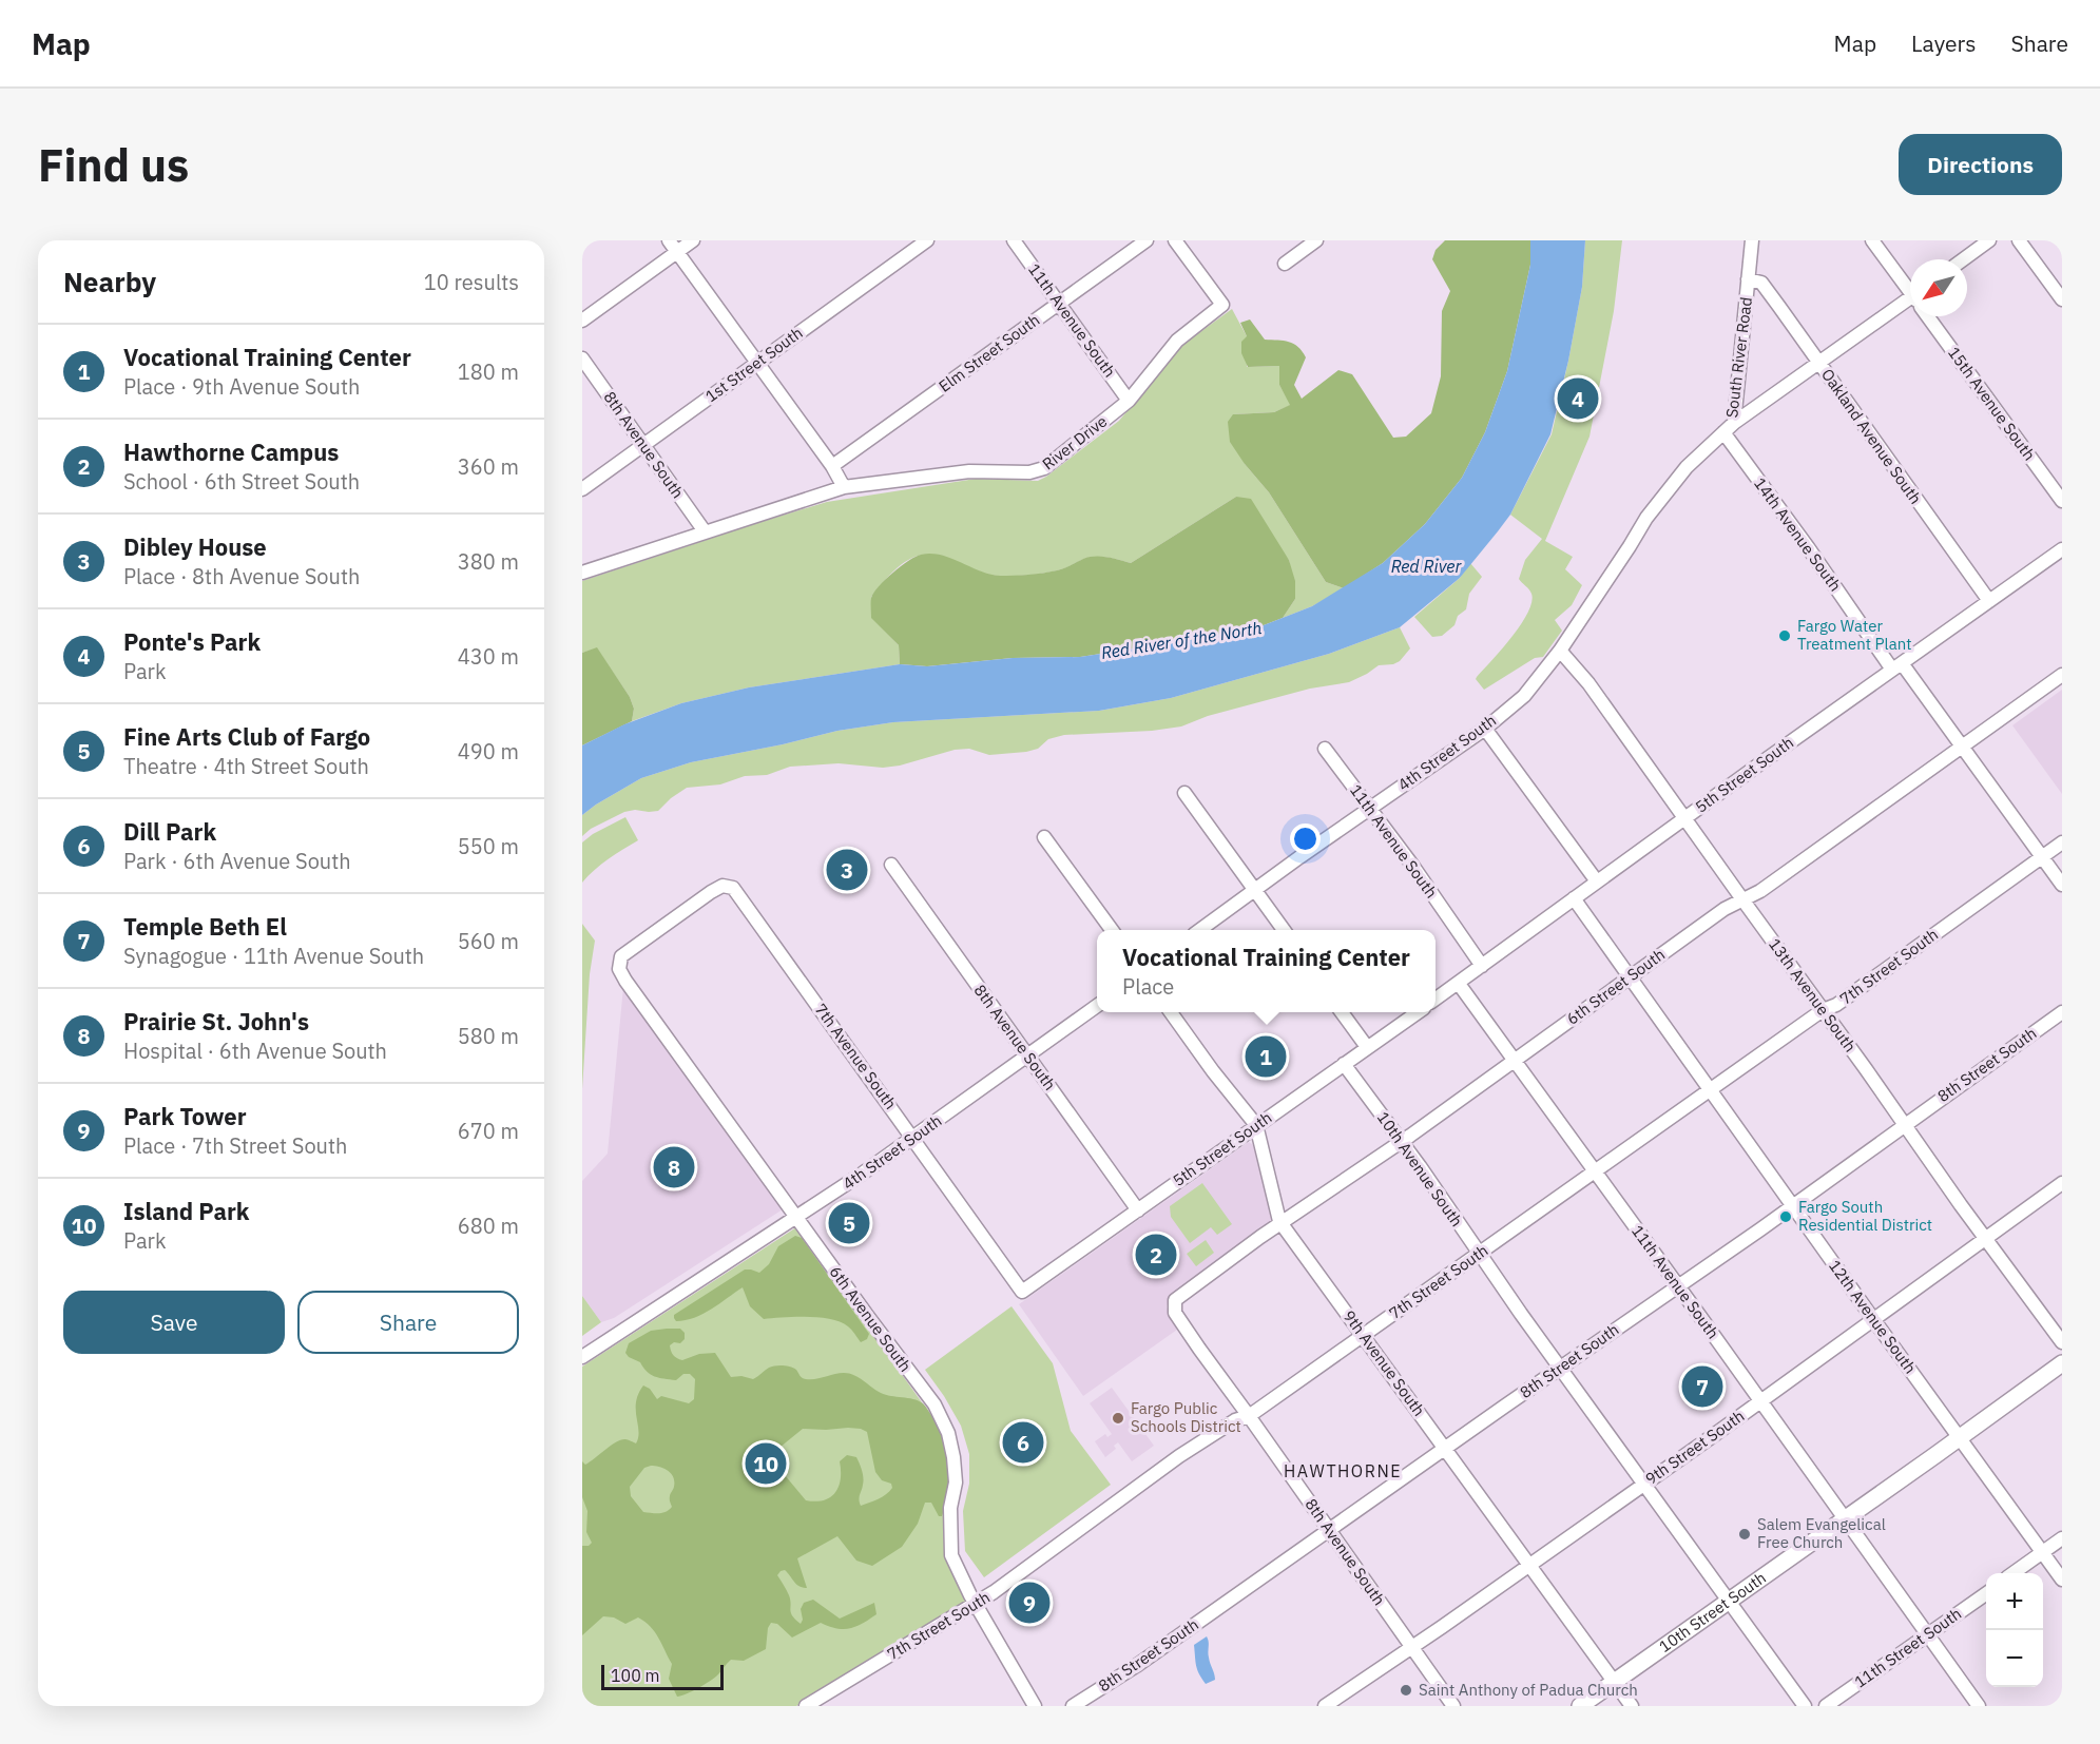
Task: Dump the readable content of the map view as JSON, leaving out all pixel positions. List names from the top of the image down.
{
  "streets": {
    "main road": ["10th Street South"],
    "street": [
      "11th Avenue South",
      "Elm Street South",
      "South River Road",
      "1st Street South",
      "15th Avenue South",
      "Oakland Avenue South",
      "River Drive",
      "8th Avenue South",
      "14th Avenue South",
      "4th Street South",
      "5th Street South",
      "7th Street South",
      "6th Street South",
      "13th Avenue South",
      "7th Avenue South",
      "8th Street South",
      "10th Avenue South",
      "12th Avenue South",
      "6th Avenue South",
      "9th Avenue South",
      "9th Street South",
      "11th Street South"
    ]
  },
  "crossings": [
    ["11th Avenue South", "Elm Street South"],
    ["11th Avenue South", "River Drive"],
    ["11th Avenue South", "4th Street South"],
    ["11th Avenue South", "5th Street South"],
    ["11th Avenue South", "7th Street South"],
    ["11th Avenue South", "6th Street South"],
    ["11th Avenue South", "8th Street South"],
    ["11th Avenue South", "9th Street South"],
    ["11th Avenue South", "10th Street South"],
    ["11th Avenue South", "11th Street South"],
    ["South River Road", "Oakland Avenue South"],
    ["South River Road", "14th Avenue South"],
    ["South River Road", "4th Street South"],
    ["1st Street South", "8th Avenue South"],
    ["Oakland Avenue South", "5th Street South"],
    ["8th Avenue South", "4th Street South"],
    ["8th Avenue South", "5th Street South"],
    ["8th Avenue South", "7th Street South"],
    ["8th Avenue South", "6th Street South"],
    ["8th Avenue South", "8th Street South"],
    ["8th Avenue South", "9th Street South"],
    ["14th Avenue South", "5th Street South"],
    ["14th Avenue South", "7th Street South"],
    ["14th Avenue South", "6th Street South"],
    ["4th Street South", "13th Avenue South"],
    ["4th Street South", "7th Avenue South"],
    ["4th Street South", "6th Avenue South"],
    ["5th Street South", "13th Avenue South"],
    ["5th Street South", "7th Avenue South"],
    ["5th Street South", "10th Avenue South"],
    ["5th Street South", "12th Avenue South"],
    ["5th Street South", "9th Avenue South"],
    ["7th Street South", "13th Avenue South"],
    ["7th Street South", "10th Avenue South"],
    ["7th Street South", "12th Avenue South"],
    ["7th Street South", "6th Avenue South"],
    ["7th Street South", "9th Avenue South"],
    ["6th Street South", "13th Avenue South"],
    ["6th Street South", "10th Avenue South"],
    ["6th Street South", "12th Avenue South"],
    ["6th Street South", "9th Avenue South"],
    ["13th Avenue South", "8th Street South"],
    ["13th Avenue South", "9th Street South"],
    ["7th Avenue South", "6th Avenue South"],
    ["8th Street South", "10th Avenue South"],
    ["8th Street South", "12th Avenue South"],
    ["8th Street South", "9th Avenue South"],
    ["10th Avenue South", "9th Street South"],
    ["10th Avenue South", "10th Street South"],
    ["12th Avenue South", "9th Street South"],
    ["12th Avenue South", "10th Street South"],
    ["9th Avenue South", "9th Street South"],
    ["9th Avenue South", "10th Street South"]
  ],
  "districts": ["HAWTHORNE"],
  "water": ["Red River", "Red River of the North"],
  "places": [
    "Fargo Water Treatment Plant",
    "Fargo South Residential District",
    "Fargo Public Schools District",
    "Salem Evangelical Free Church",
    "Saint Anthony of Padua Church"
  ],
  "scale_bar": "100 m",
  "north": "bottom left",
  "page": {
    "header": "Map",
    "nav": ["Map", "Layers", "Share"],
    "buttons": [
      "Directions",
      ["Save", "Share"]
    ],
    "title": "Find us",
    "heading": ["Nearby", "10 results"],
    "list": [
      {
        "mark": "1",
        "name": "Vocational Training Center",
        "note": "Place · 9th Avenue South",
        "value": "180 m"
      },
      {
        "mark": "2",
        "name": "Hawthorne Campus",
        "note": "School · 6th Street South",
        "value": "360 m"
      },
      {
        "mark": "3",
        "name": "Dibley House",
        "note": "Place · 8th Avenue South",
        "value": "380 m"
      },
      {
        "mark": "4",
        "name": "Ponte's Park",
        "note": "Park",
        "value": "430 m"
      },
      {
        "mark": "5",
        "name": "Fine Arts Club of Fargo",
        "note": "Theatre · 4th Street South",
        "value": "490 m"
      },
      {
        "mark": "6",
        "name": "Dill Park",
        "note": "Park · 6th Avenue South",
        "value": "550 m"
      },
      {
        "mark": "7",
        "name": "Temple Beth El",
        "note": "Synagogue · 11th Avenue South",
        "value": "560 m"
      },
      {
        "mark": "8",
        "name": "Prairie St. John's",
        "note": "Hospital · 6th Avenue South",
        "value": "580 m"
      },
      {
        "mark": "9",
        "name": "Park Tower",
        "note": "Place · 7th Street South",
        "value": "670 m"
      },
      {
        "mark": "10",
        "name": "Island Park",
        "note": "Park",
        "value": "680 m"
      }
    ],
    "pins": [
      "4",
      "3",
      "1",
      "8",
      "5",
      "2",
      "7",
      "6",
      "10",
      "9"
    ],
    "popup": ["Vocational Training Center", "Place"],
    "map_buttons": ["+", "−"],
    "scale": "100 m"
  }
}
